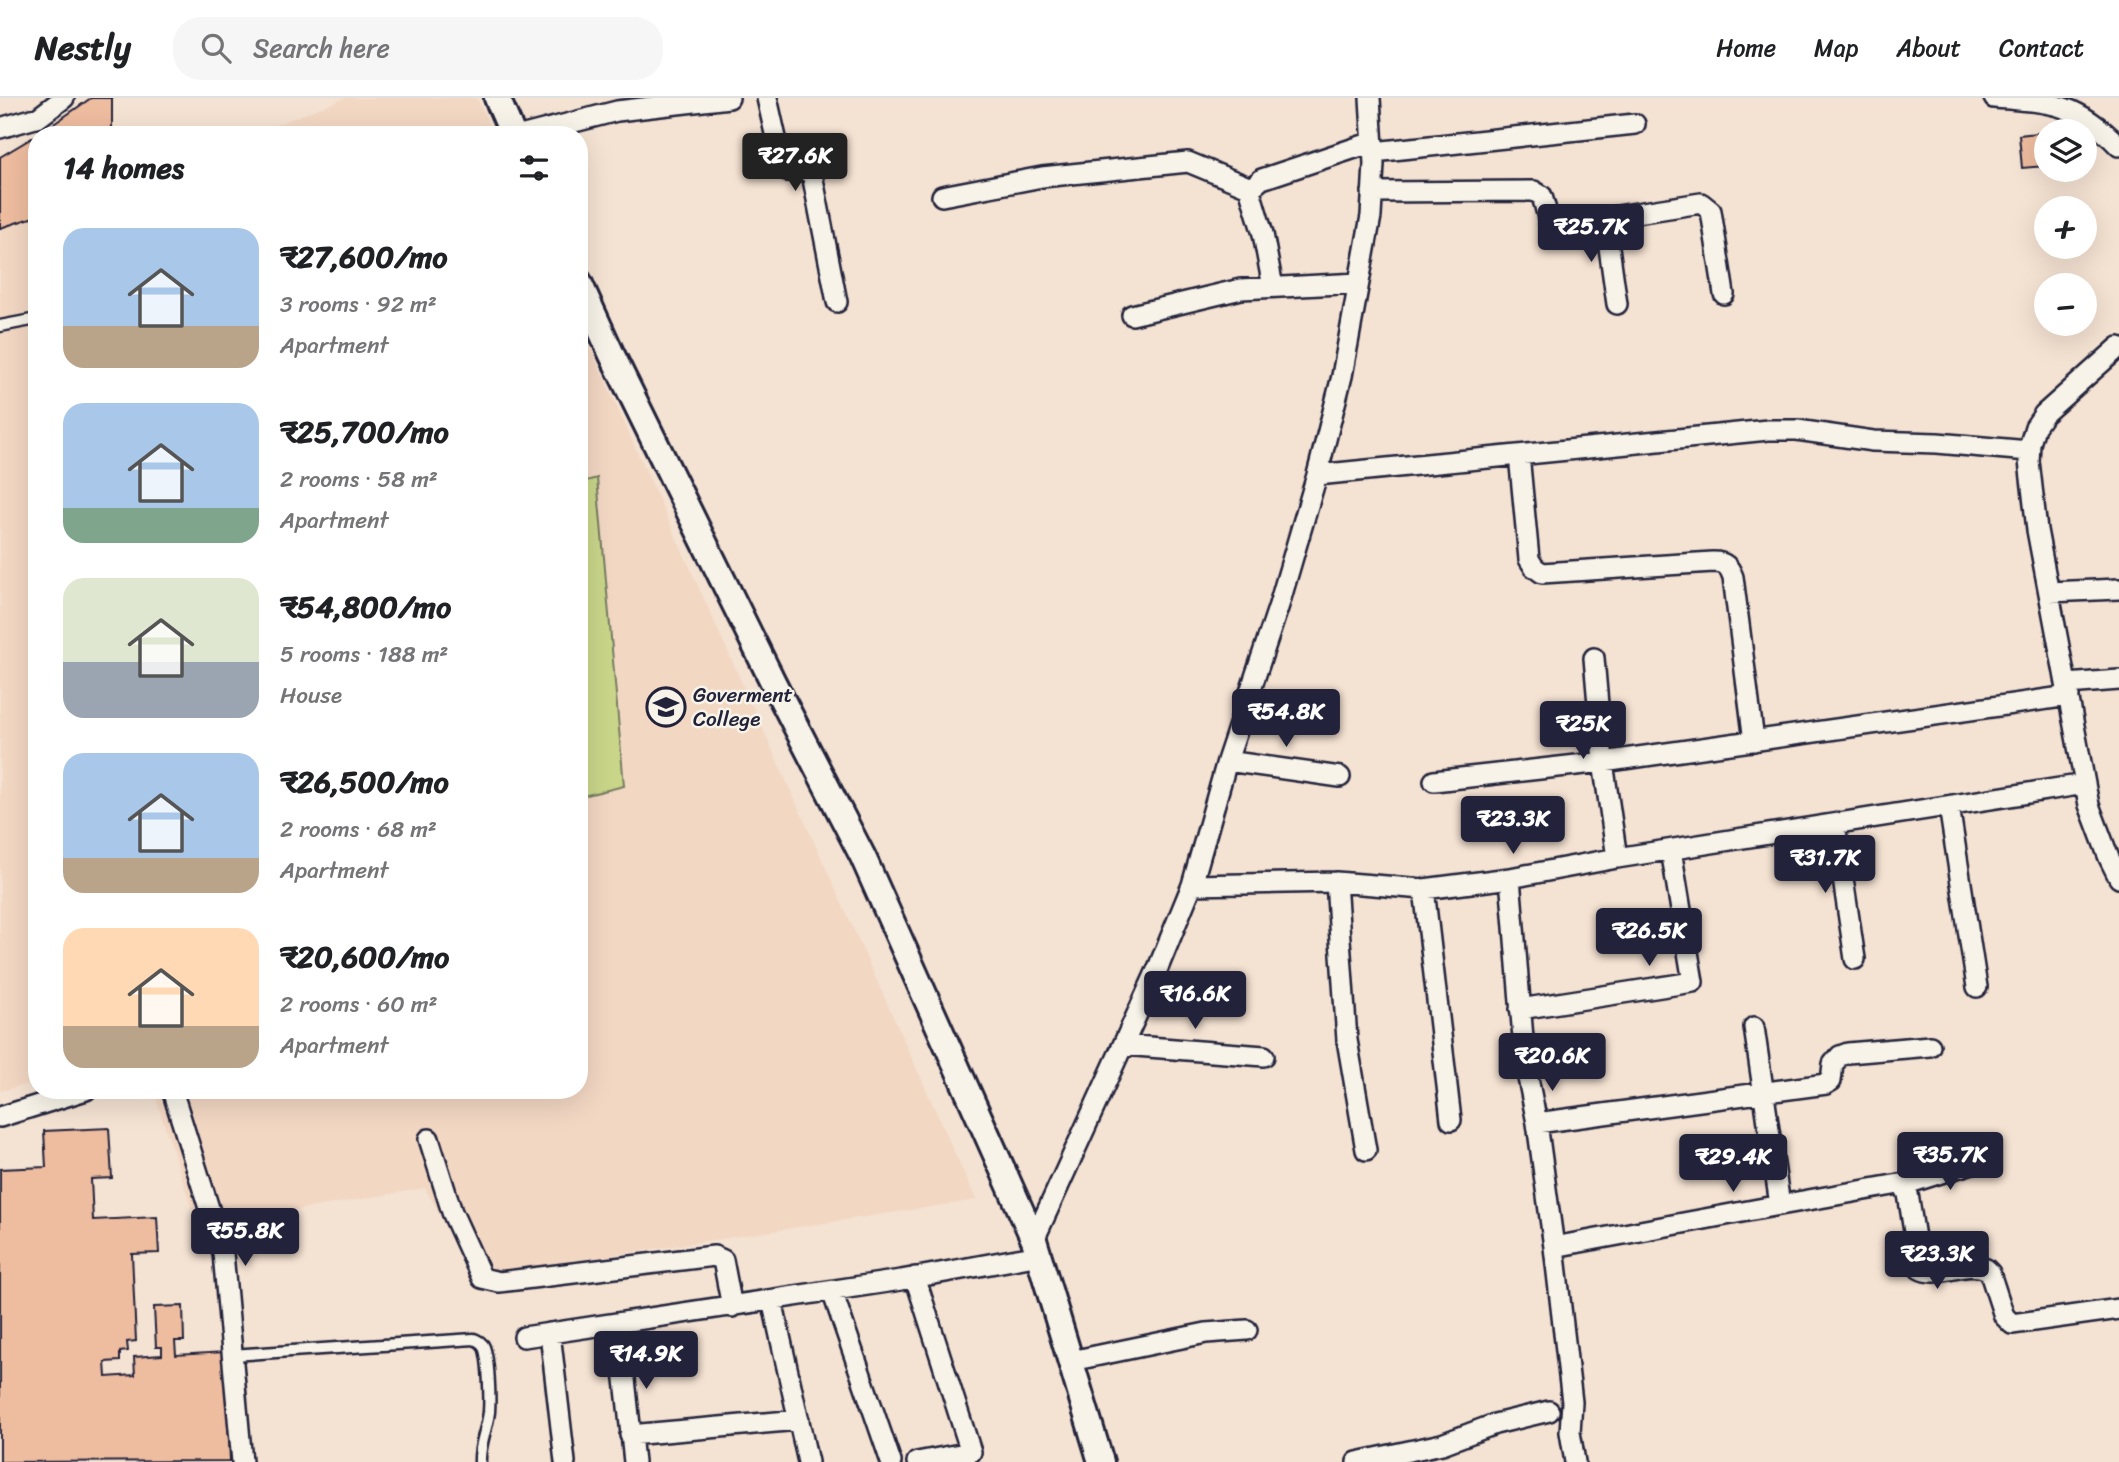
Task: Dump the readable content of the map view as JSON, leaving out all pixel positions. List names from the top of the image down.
{
  "places": {
    "school or university": ["Goverment College"]
  },
  "page": {
    "header": "Nestly",
    "search": "Search here",
    "nav": [
      "Home",
      "Map",
      "About",
      "Contact"
    ],
    "map_buttons": ["+", "−"],
    "heading": "14 homes",
    "price": [
      "₹27.6K",
      "₹25.7K",
      "₹54.8K",
      "₹25K",
      "₹23.3K",
      "₹31.7K",
      "₹26.5K",
      "₹16.6K",
      "₹20.6K",
      "₹35.7K",
      "₹29.4K",
      "₹55.8K",
      "₹23.3K",
      "₹14.9K"
    ],
    "list": [
      {
        "name": "₹27,600/mo",
        "note": "3 rooms · 92 m² · Apartment"
      },
      {
        "name": "₹25,700/mo",
        "note": "2 rooms · 58 m² · Apartment"
      },
      {
        "name": "₹54,800/mo",
        "note": "5 rooms · 188 m² · House"
      },
      {
        "name": "₹26,500/mo",
        "note": "2 rooms · 68 m² · Apartment"
      },
      {
        "name": "₹20,600/mo",
        "note": "2 rooms · 60 m² · Apartment"
      }
    ]
  }
}
